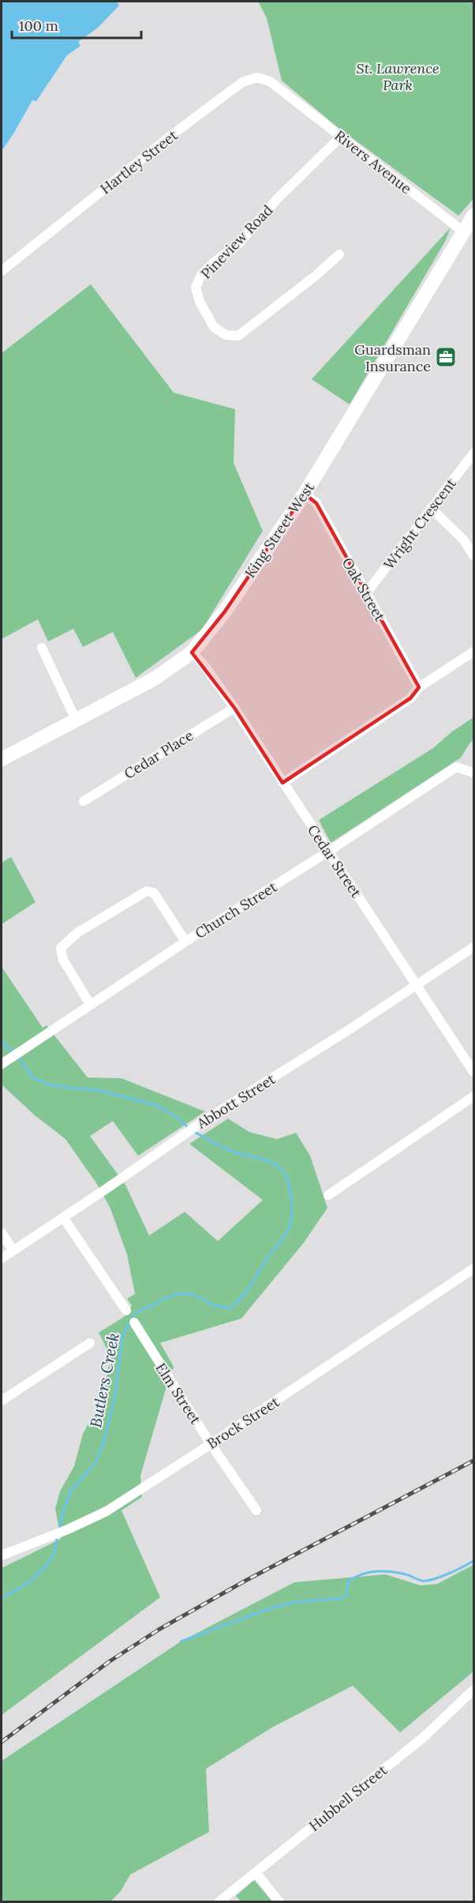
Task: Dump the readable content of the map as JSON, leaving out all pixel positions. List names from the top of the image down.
{
  "streets": {
    "main road": ["King Street West"],
    "street": [
      "Hartley Street",
      "Rivers Avenue",
      "Pineview Road",
      "Wright Crescent",
      "Oak Street",
      "Cedar Place",
      "Cedar Street",
      "Church Street",
      "Abbott Street",
      "Elm Street",
      "Brock Street",
      "Hubbell Street"
    ]
  },
  "crossings": [
    ["Hartley Street", "Rivers Avenue"],
    ["Rivers Avenue", "Pineview Road"],
    ["Rivers Avenue", "King Street West"],
    ["Wright Crescent", "Oak Street"],
    ["King Street West", "Oak Street"],
    ["King Street West", "Cedar Street"],
    ["Cedar Place", "Cedar Street"],
    ["Cedar Street", "Church Street"],
    ["Cedar Street", "Abbott Street"],
    ["Elm Street", "Brock Street"]
  ],
  "water": ["Butlers Creek"],
  "parks": ["St. Lawrence Park"],
  "places": {
    "office": ["Guardsman Insurance"]
  },
  "scale_bar": "100 m"
}
